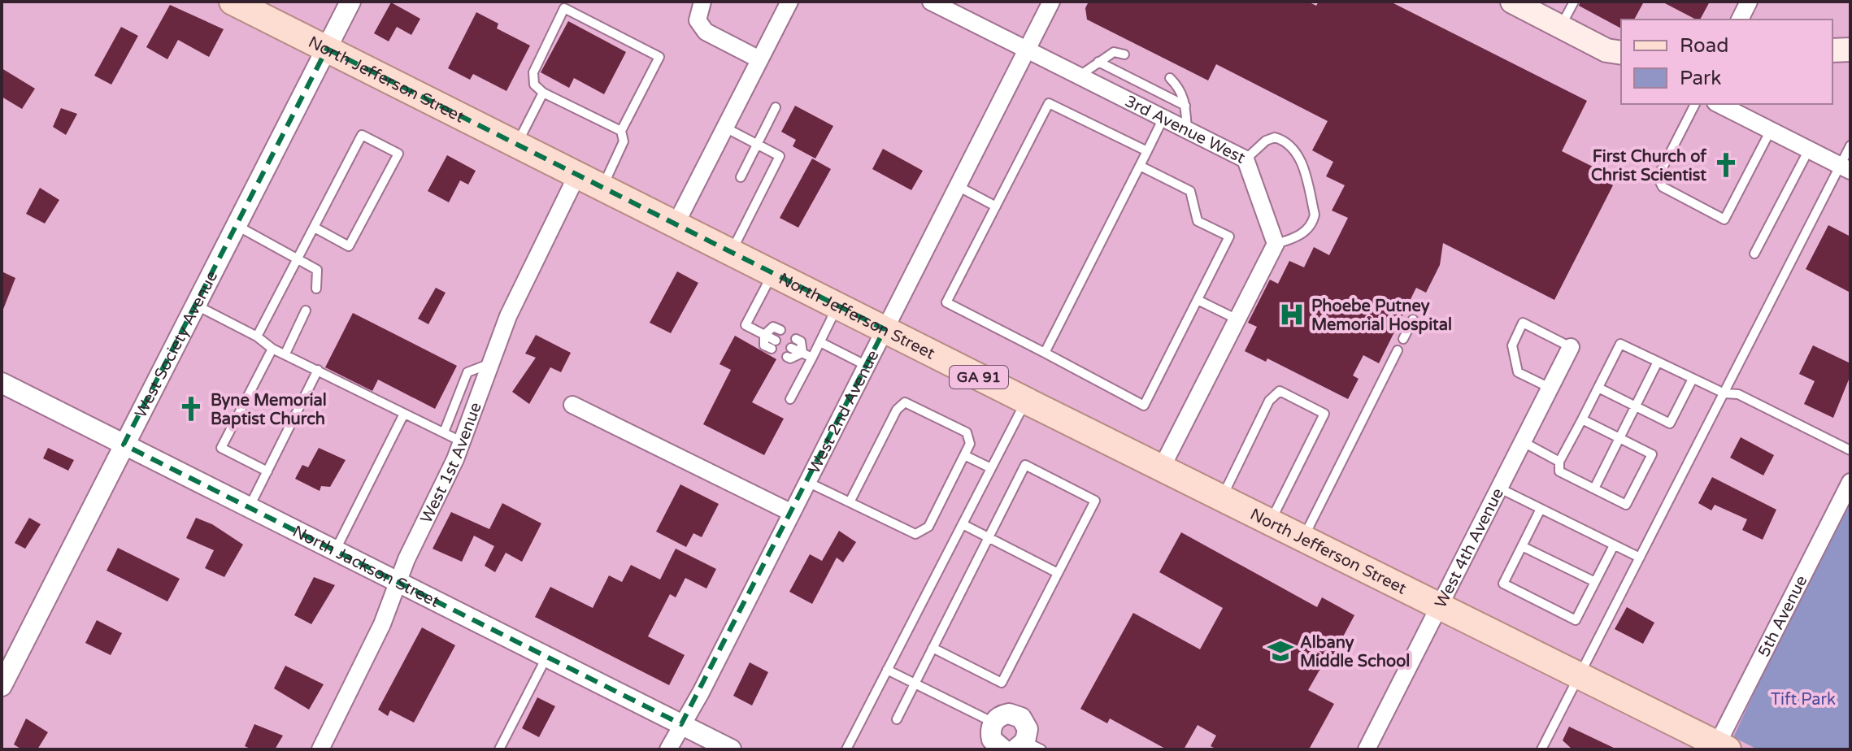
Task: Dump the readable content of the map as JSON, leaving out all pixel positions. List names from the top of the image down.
{
  "streets": {
    "main road": ["North Jefferson Street", "GA 91"],
    "street": [
      "3rd Avenue West",
      "West Society Avenue",
      "West 2nd Avenue",
      "West 1st Avenue",
      "West 4th Avenue",
      "North Jackson Street",
      "5th Avenue"
    ]
  },
  "crossings": [
    ["North Jefferson Street", "West Society Avenue"],
    ["North Jefferson Street", "West 2nd Avenue"],
    ["North Jefferson Street", "West 1st Avenue"],
    ["North Jefferson Street", "West 4th Avenue"],
    ["North Jefferson Street", "5th Avenue"],
    ["3rd Avenue West", "West 2nd Avenue"],
    ["West Society Avenue", "North Jackson Street"],
    ["West 2nd Avenue", "North Jackson Street"],
    ["West 1st Avenue", "North Jackson Street"]
  ],
  "parks": ["Tift Park"],
  "places": {
    "church": ["First Church of Christ Scientist", "Byne Memorial Baptist Church"],
    "hospital": ["Phoebe Putney Memorial Hospital"],
    "school or university": ["Albany Middle School"]
  },
  "legend": ["Road", "Park"]
}
